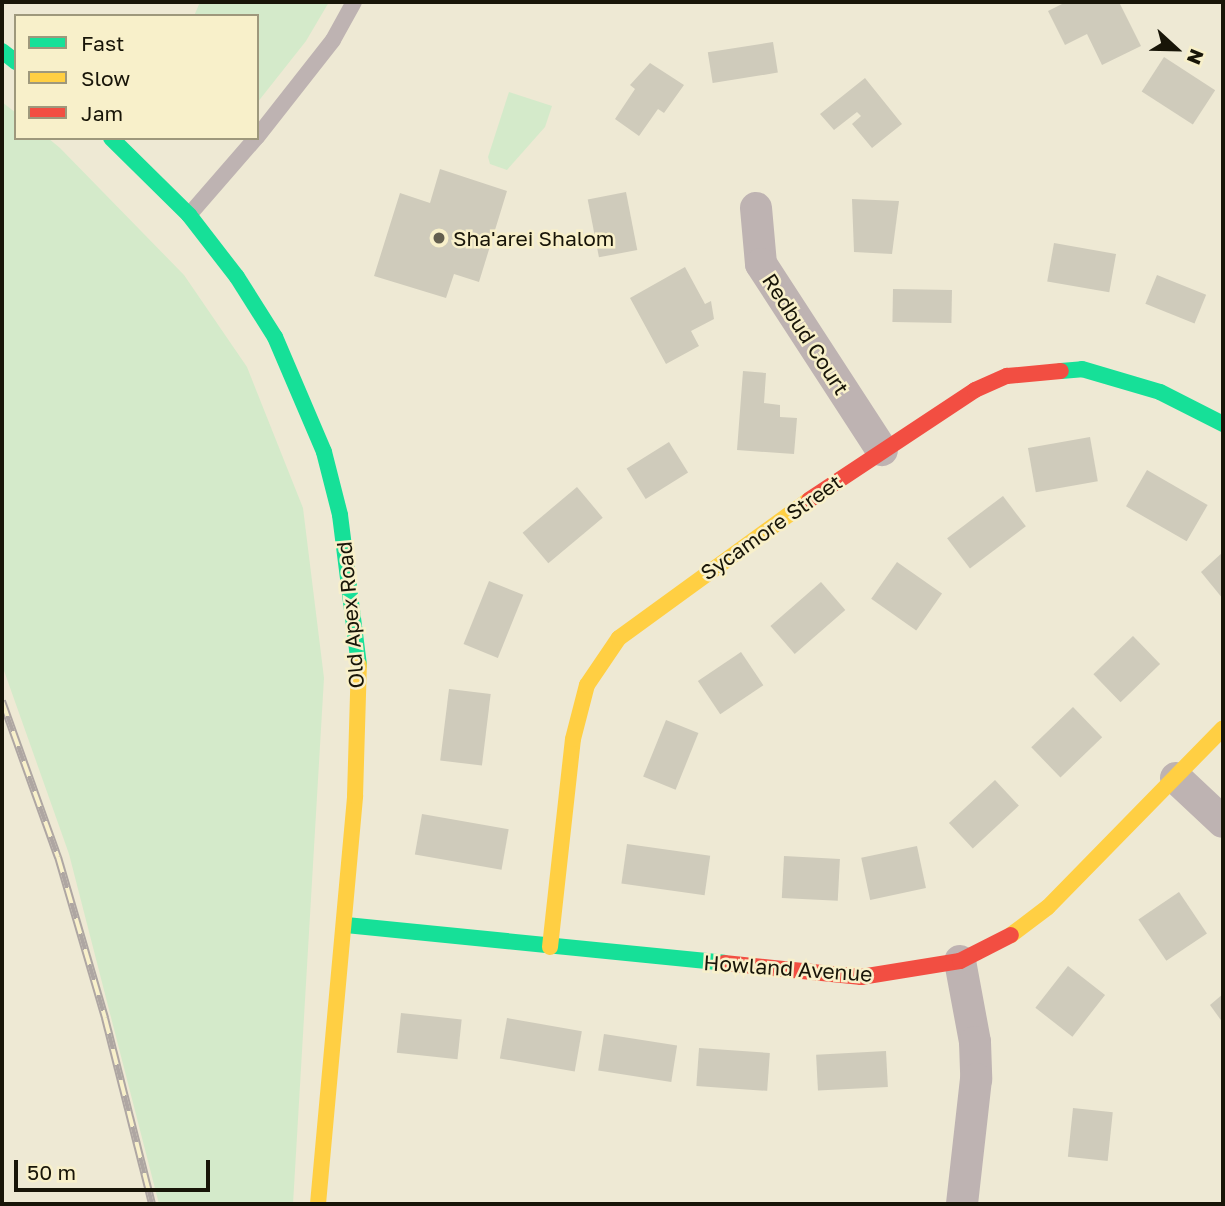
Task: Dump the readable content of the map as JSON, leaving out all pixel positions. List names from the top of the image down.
{
  "streets": {
    "street": [
      "Redbud Court",
      "Sycamore Street",
      "Old Apex Road",
      "Howland Avenue"
    ]
  },
  "crossings": [
    ["Redbud Court", "Sycamore Street"],
    ["Sycamore Street", "Howland Avenue"],
    ["Old Apex Road", "Howland Avenue"]
  ],
  "places": ["Sha'arei Shalom"],
  "legend": ["Fast", "Slow", "Jam"],
  "scale_bar": "50 m",
  "north": "right"
}
